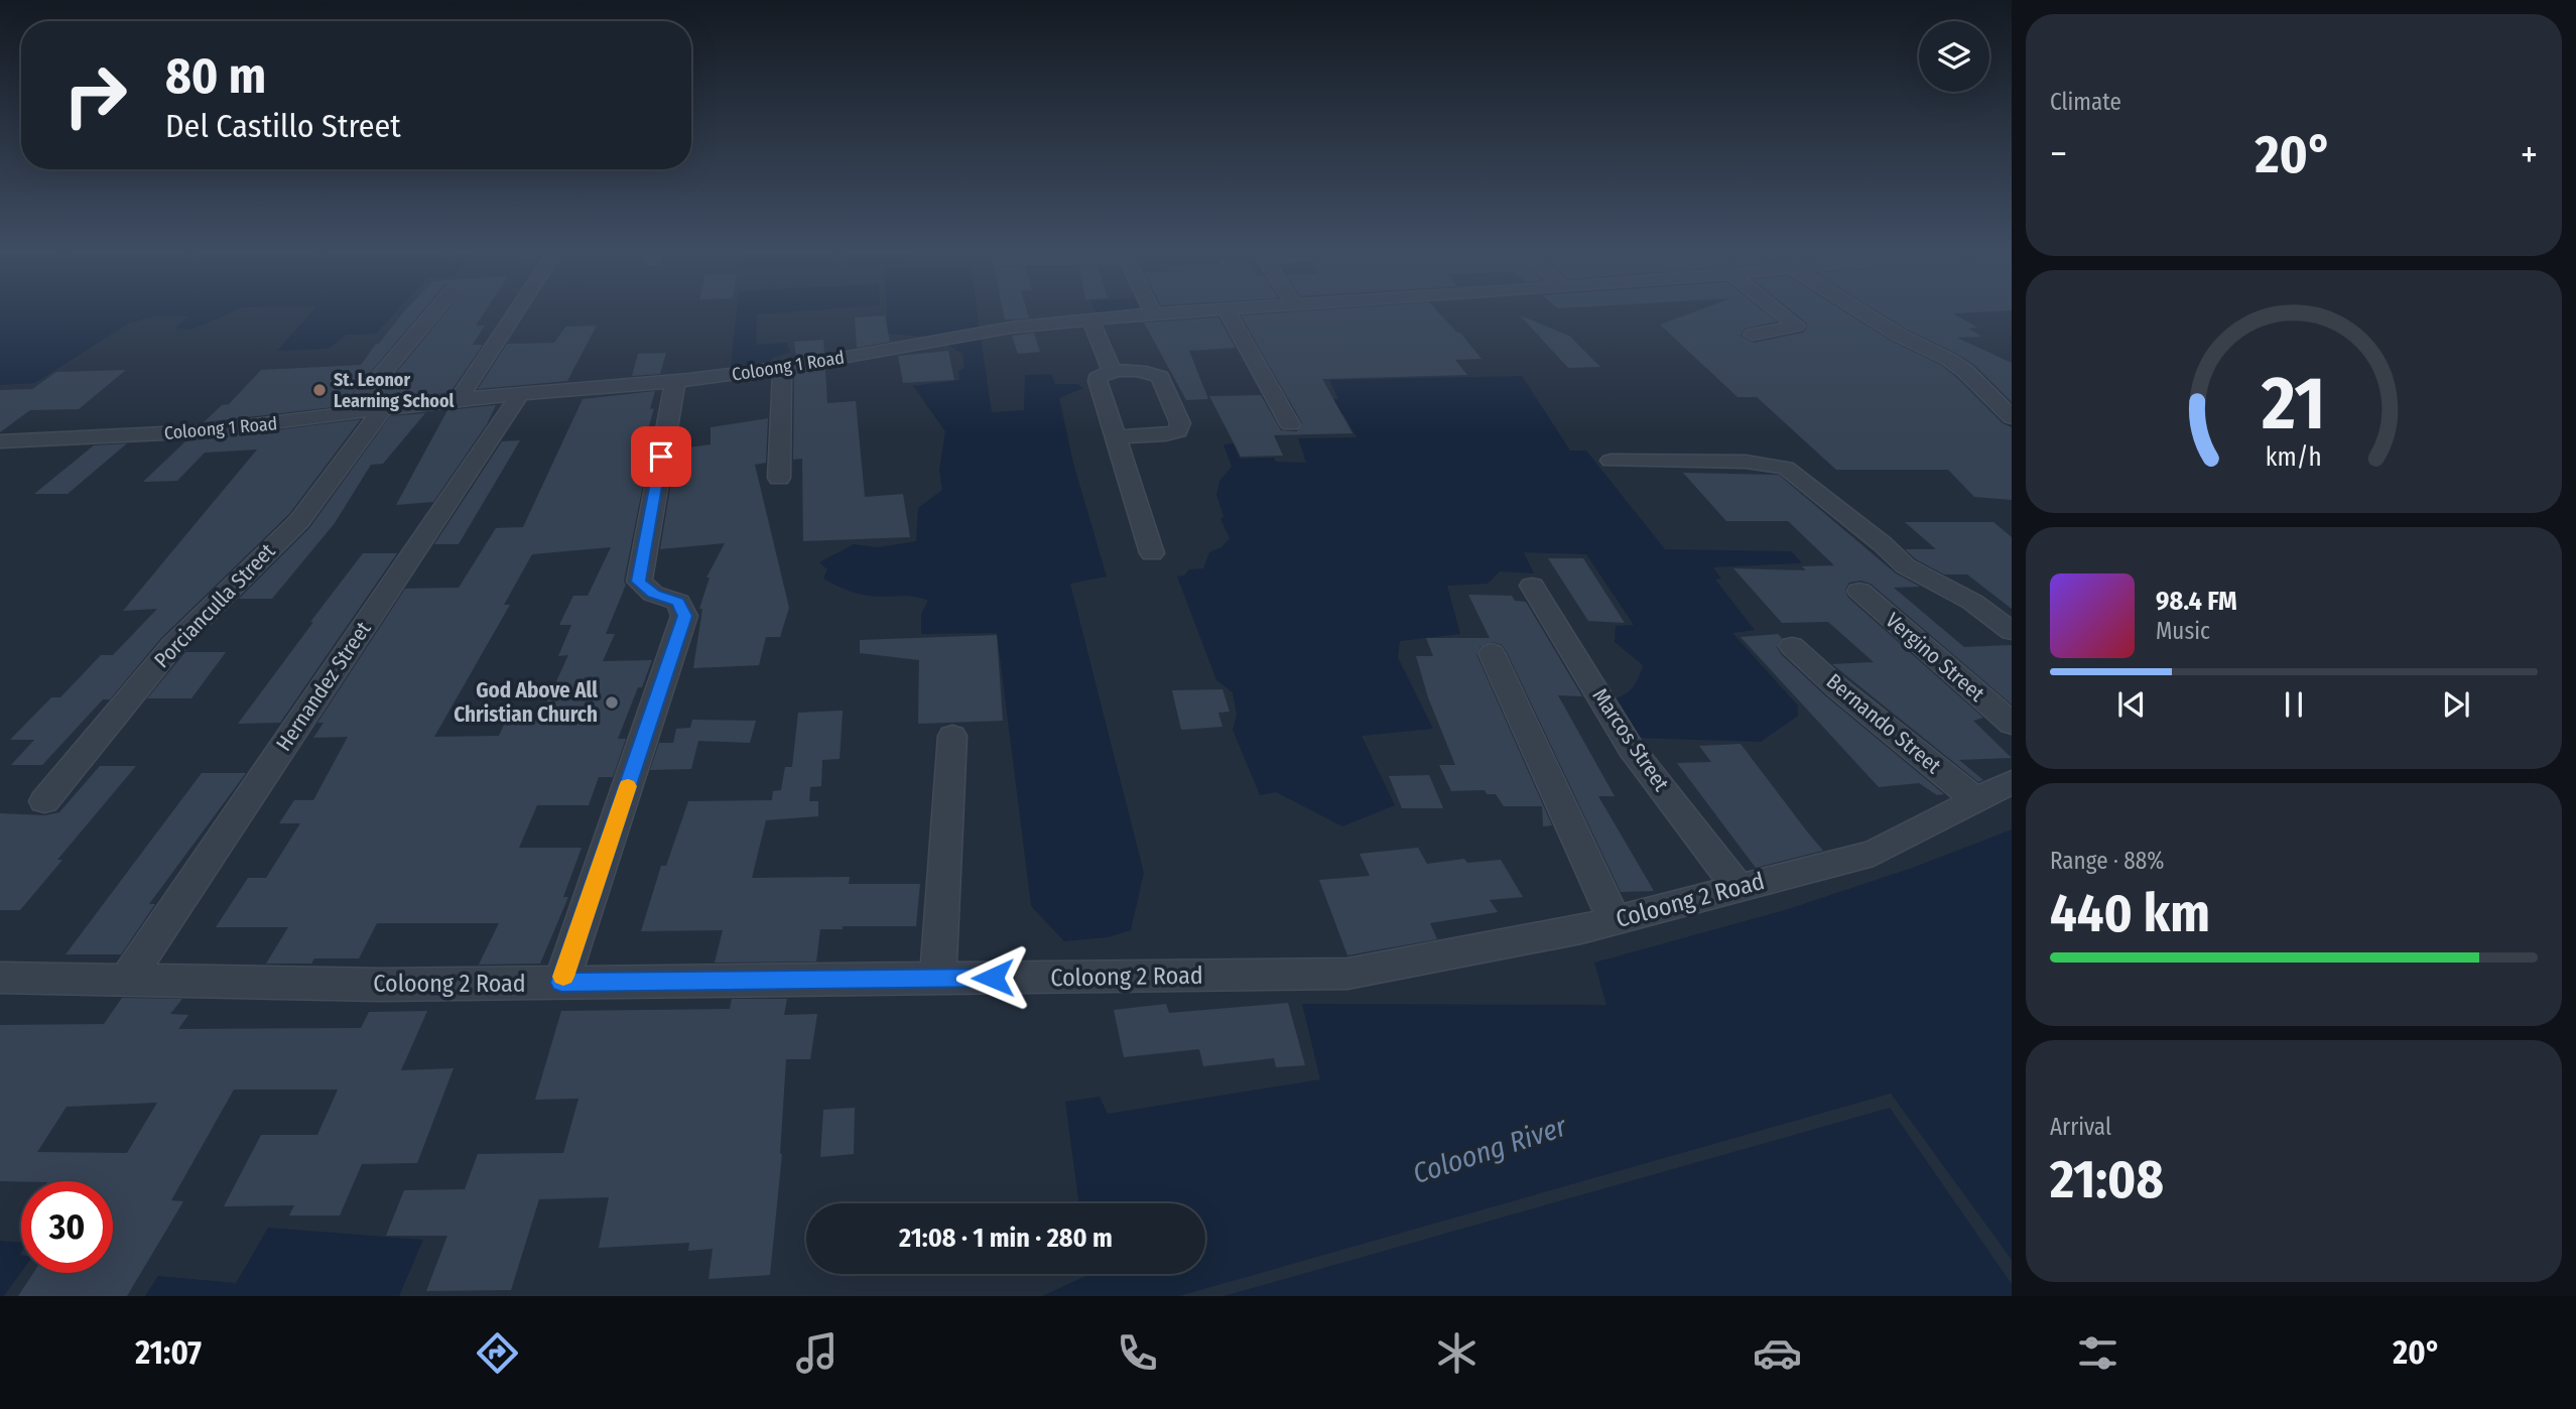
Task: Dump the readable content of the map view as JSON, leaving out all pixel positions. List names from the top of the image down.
{
  "streets": {
    "street": [
      "Coloong 1 Road",
      "Porcianculla Street",
      "Vergino Street",
      "Hernandez Street",
      "Bernando Street",
      "Marcos Street",
      "Coloong 2 Road"
    ]
  },
  "crossings": [
    ["Coloong 1 Road", "Porcianculla Street"],
    ["Coloong 1 Road", "Hernandez Street"],
    ["Hernandez Street", "Coloong 2 Road"],
    ["Bernando Street", "Coloong 2 Road"],
    ["Marcos Street", "Coloong 2 Road"]
  ],
  "water": ["Coloong River"],
  "places": ["St. Leonor Learning School", "God Above All Christian Church"],
  "page": {
    "tile": [
      "Climate",
      ["Range · 88%", "440 km"],
      ["Arrival", "21:08"]
    ],
    "turn": ["80 m", "Del Castillo Street"],
    "heat": ["−", "20°", "+"],
    "song": ["98.4 FM", "Music"],
    "limit": "30",
    "trip": "21:08 · 1 min · 280 m",
    "tabs": ["21:07", "20°"],
    "gauge": ["21", "km/h"]
  }
}
